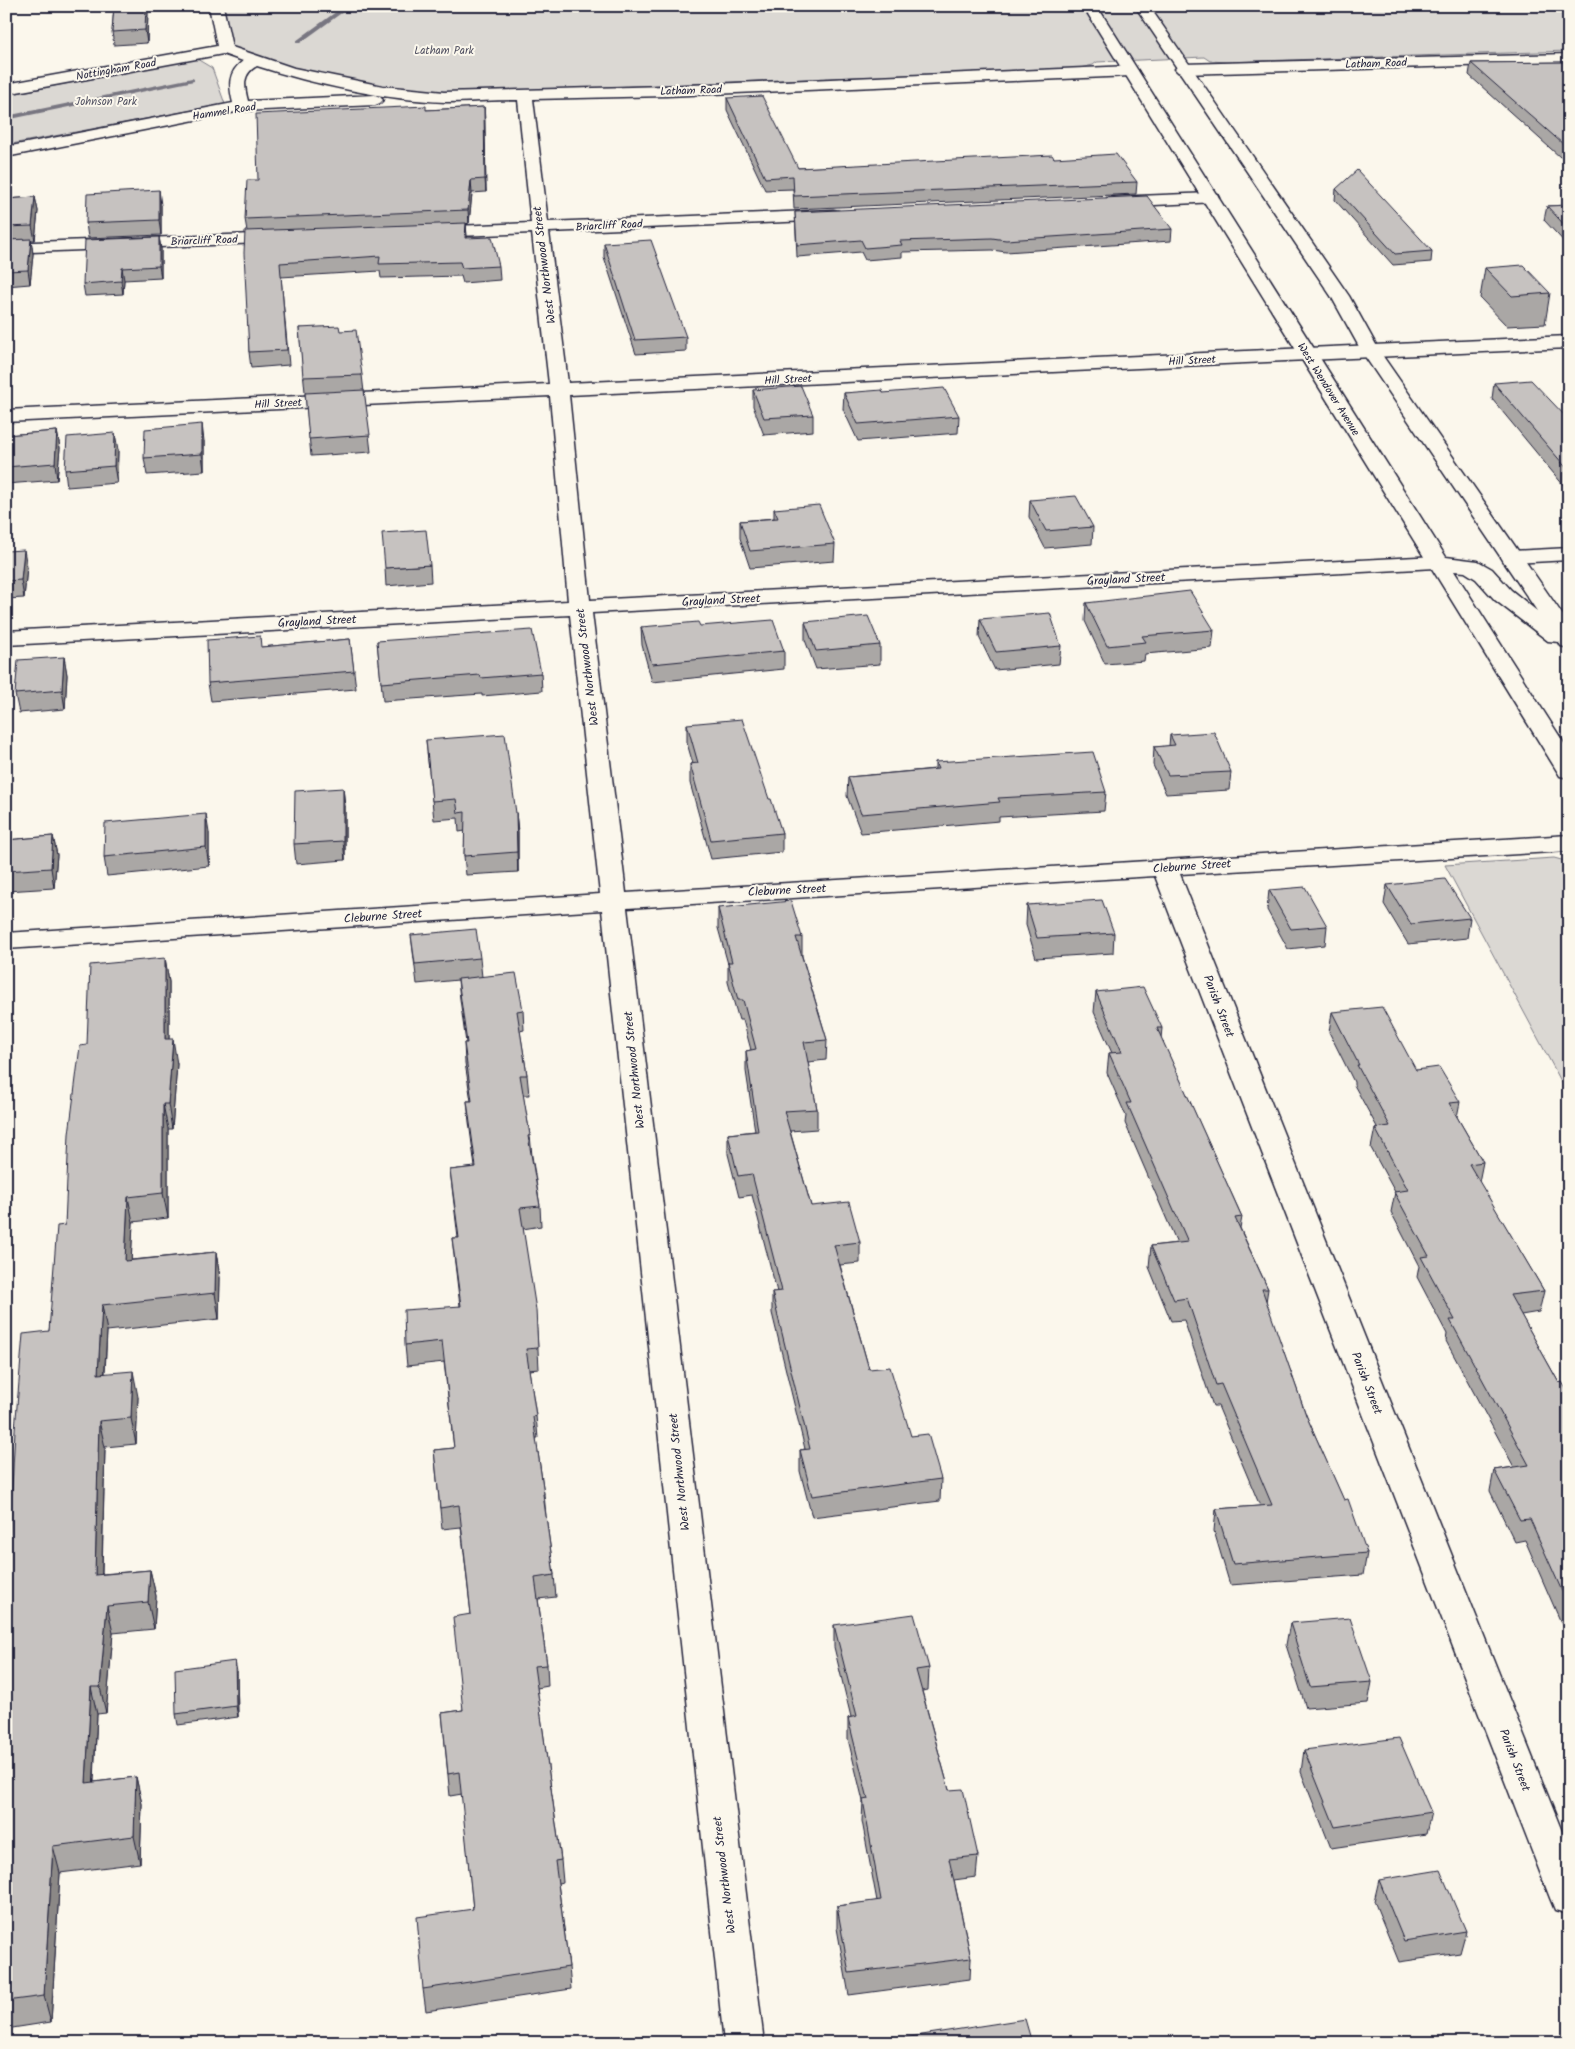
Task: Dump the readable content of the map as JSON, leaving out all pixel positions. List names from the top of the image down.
{
  "streets": {
    "main road": [
      "Latham Road",
      "Nottingham Road",
      "Hammel Road",
      "Briarcliff Road",
      "West Northwood Street",
      "Hill Street",
      "West Wendover Avenue",
      "Grayland Street",
      "Cleburne Street",
      "Parish Street"
    ]
  },
  "crossings": [
    ["Latham Road", "Nottingham Road"],
    ["Latham Road", "Hammel Road"],
    ["Latham Road", "West Northwood Street"],
    ["Latham Road", "West Wendover Avenue"],
    ["Briarcliff Road", "West Northwood Street"],
    ["West Northwood Street", "Hill Street"],
    ["West Northwood Street", "Grayland Street"],
    ["West Northwood Street", "Cleburne Street"],
    ["Hill Street", "West Wendover Avenue"],
    ["West Wendover Avenue", "Grayland Street"],
    ["Cleburne Street", "Parish Street"]
  ],
  "parks": ["Latham Park", "Johnson Park"]
}
